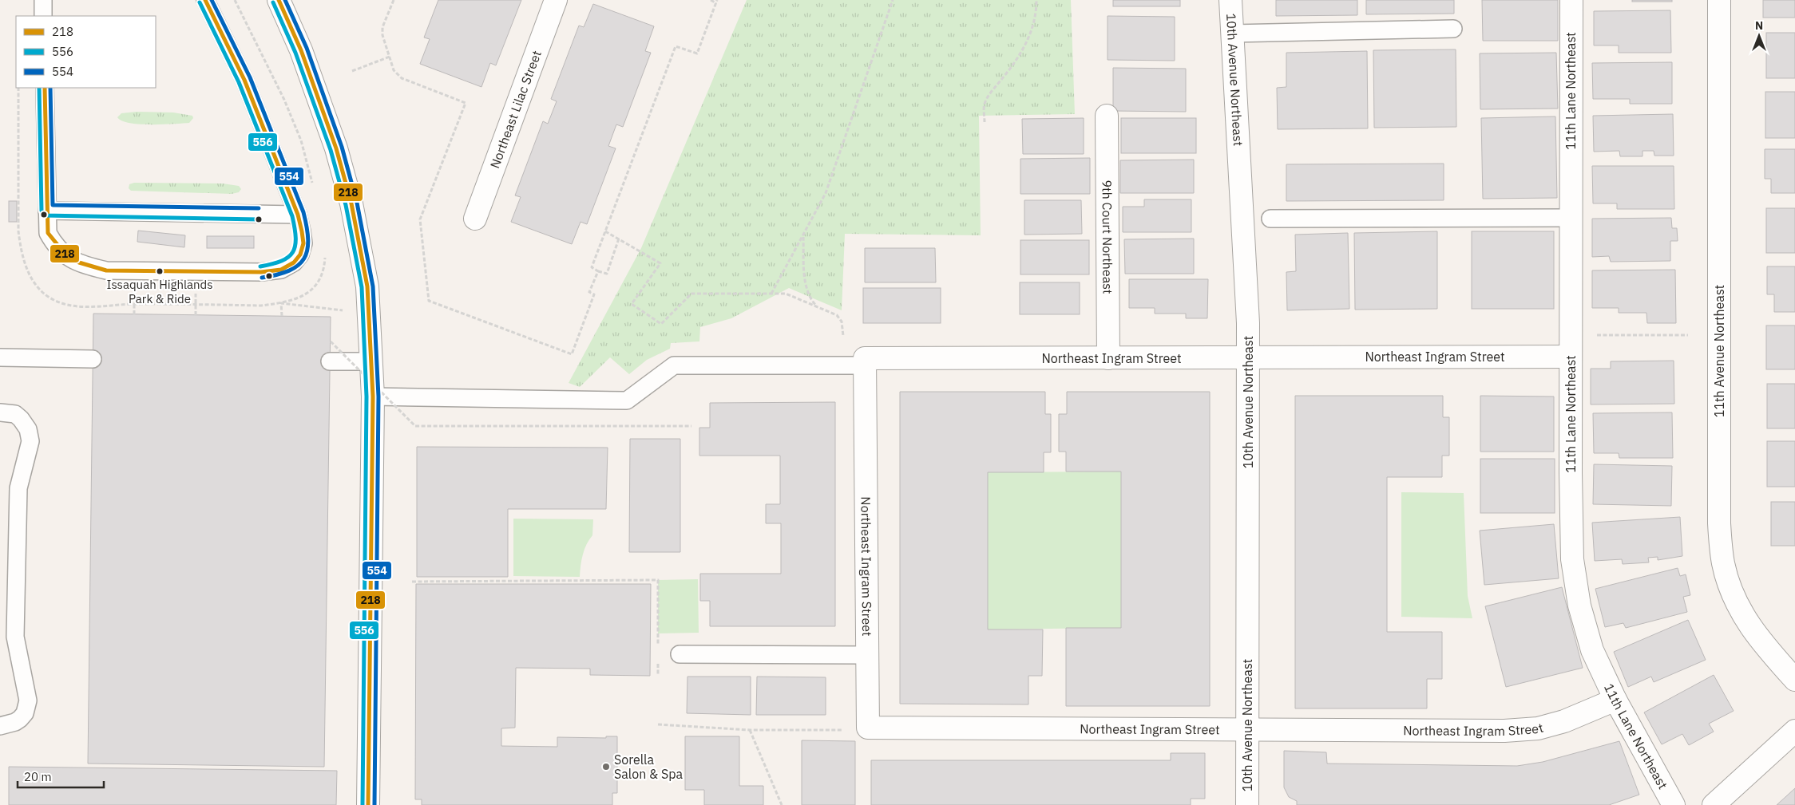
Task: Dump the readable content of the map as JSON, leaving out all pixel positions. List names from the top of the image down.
{
  "streets": {
    "street": [
      "10th Avenue Northeast",
      "11th Lane Northeast",
      "Northeast Lilac Street",
      "9th Court Northeast",
      "11th Avenue Northeast",
      "Northeast Ingram Street"
    ]
  },
  "crossings": [
    ["10th Avenue Northeast", "Northeast Ingram Street"],
    ["11th Lane Northeast", "Northeast Ingram Street"],
    ["9th Court Northeast", "Northeast Ingram Street"]
  ],
  "places": ["Issaquah Highlands Park & Ride", "Sorella Salon & Spa"],
  "lines": ["transit line 218", "transit line 554", "transit line 556"],
  "legend": ["218", "556", "554"],
  "scale_bar": "20 m",
  "north": "top"
}
